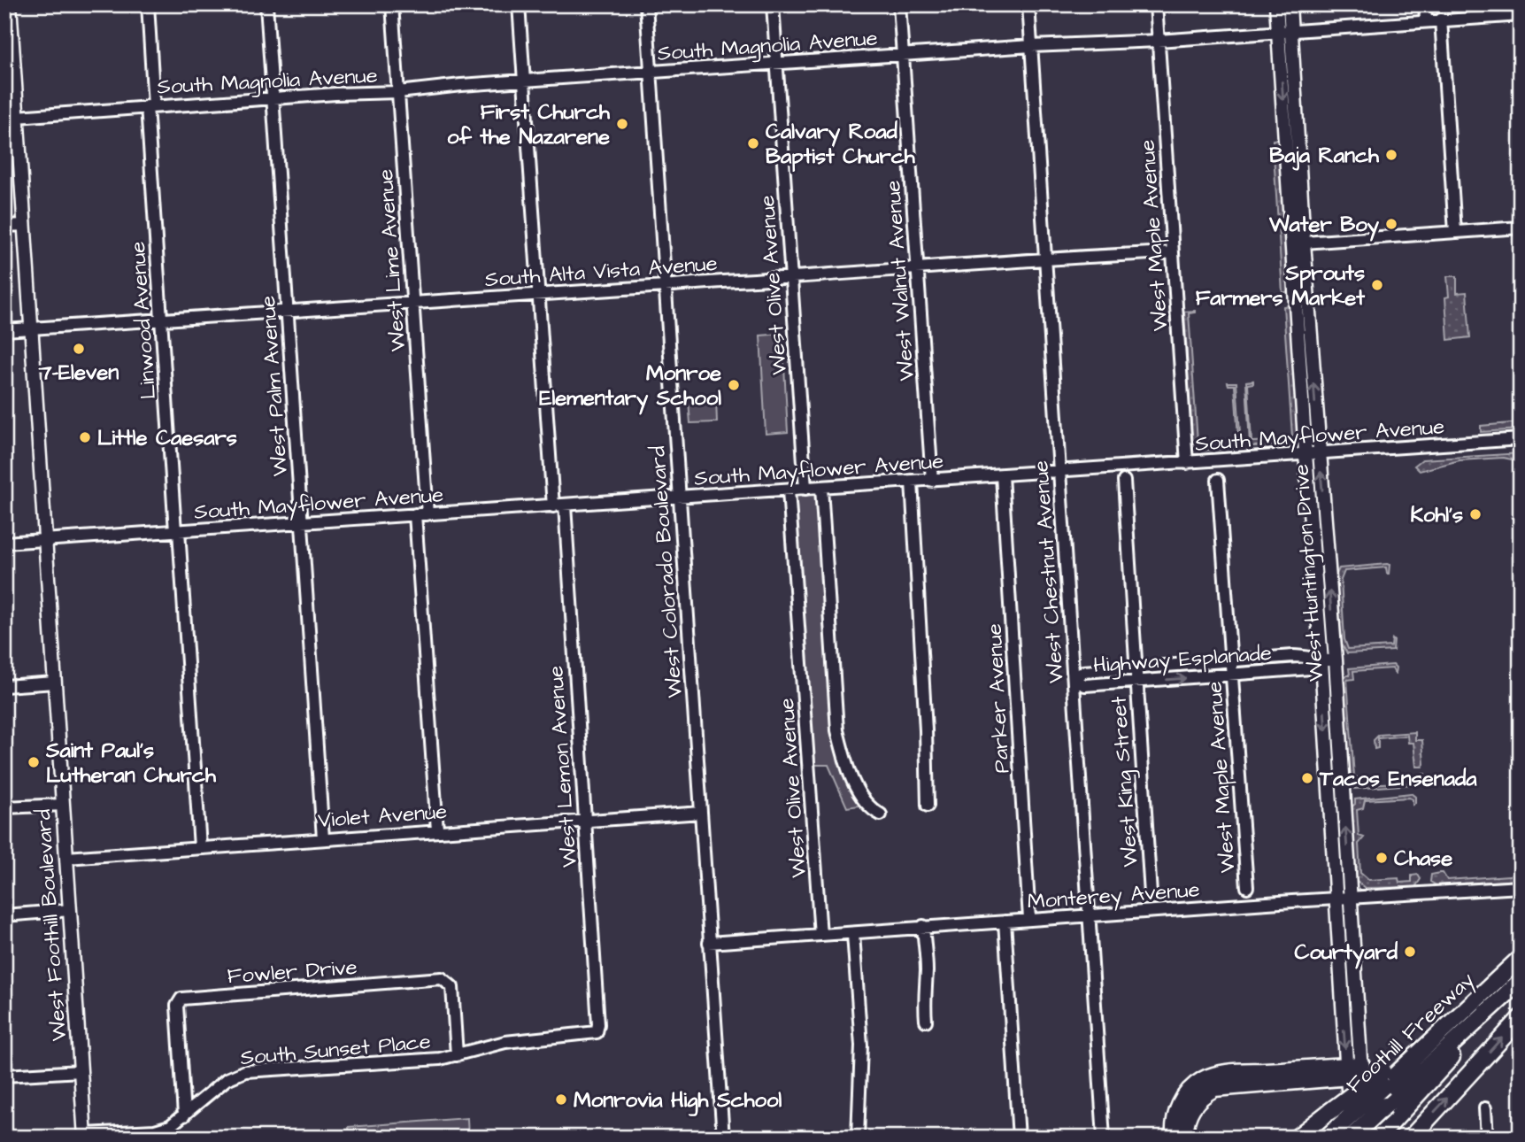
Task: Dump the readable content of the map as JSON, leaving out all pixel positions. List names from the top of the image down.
{
  "streets": {
    "highway": ["Foothill Freeway"],
    "main road": ["West Huntington Drive", "West Foothill Boulevard"],
    "street": [
      "South Magnolia Avenue",
      "West Maple Avenue",
      "West Lime Avenue",
      "South Alta Vista Avenue",
      "West Walnut Avenue",
      "West Olive Avenue",
      "Linwood Avenue",
      "West Palm Avenue",
      "South Mayflower Avenue",
      "West Colorado Boulevard",
      "West Chestnut Avenue",
      "Highway Esplanade",
      "Parker Avenue",
      "West Lemon Avenue",
      "West King Street",
      "Violet Avenue",
      "Monterey Avenue",
      "Fowler Drive",
      "South Sunset Place"
    ]
  },
  "crossings": [
    ["South Magnolia Avenue", "West Maple Avenue"],
    ["South Magnolia Avenue", "West Lime Avenue"],
    ["South Magnolia Avenue", "West Walnut Avenue"],
    ["South Magnolia Avenue", "West Olive Avenue"],
    ["South Magnolia Avenue", "Linwood Avenue"],
    ["South Magnolia Avenue", "West Palm Avenue"],
    ["South Magnolia Avenue", "West Colorado Boulevard"],
    ["South Magnolia Avenue", "West Chestnut Avenue"],
    ["South Magnolia Avenue", "West Huntington Drive"],
    ["South Magnolia Avenue", "West Lemon Avenue"],
    ["South Magnolia Avenue", "West Foothill Boulevard"],
    ["West Maple Avenue", "South Alta Vista Avenue"],
    ["West Maple Avenue", "South Mayflower Avenue"],
    ["West Maple Avenue", "Highway Esplanade"],
    ["West Lime Avenue", "South Alta Vista Avenue"],
    ["West Lime Avenue", "South Mayflower Avenue"],
    ["West Lime Avenue", "Violet Avenue"],
    ["South Alta Vista Avenue", "West Walnut Avenue"],
    ["South Alta Vista Avenue", "West Olive Avenue"],
    ["South Alta Vista Avenue", "Linwood Avenue"],
    ["South Alta Vista Avenue", "West Palm Avenue"],
    ["South Alta Vista Avenue", "West Colorado Boulevard"],
    ["South Alta Vista Avenue", "West Chestnut Avenue"],
    ["South Alta Vista Avenue", "West Lemon Avenue"],
    ["South Alta Vista Avenue", "West Foothill Boulevard"],
    ["West Walnut Avenue", "South Mayflower Avenue"],
    ["West Olive Avenue", "South Mayflower Avenue"],
    ["West Olive Avenue", "Monterey Avenue"],
    ["Linwood Avenue", "South Mayflower Avenue"],
    ["Linwood Avenue", "Violet Avenue"],
    ["West Palm Avenue", "South Mayflower Avenue"],
    ["West Palm Avenue", "Violet Avenue"],
    ["South Mayflower Avenue", "West Colorado Boulevard"],
    ["South Mayflower Avenue", "West Chestnut Avenue"],
    ["South Mayflower Avenue", "West Huntington Drive"],
    ["South Mayflower Avenue", "Parker Avenue"],
    ["South Mayflower Avenue", "West Lemon Avenue"],
    ["South Mayflower Avenue", "West Foothill Boulevard"],
    ["West Colorado Boulevard", "Violet Avenue"],
    ["West Colorado Boulevard", "Monterey Avenue"],
    ["West Chestnut Avenue", "Highway Esplanade"],
    ["West Chestnut Avenue", "Monterey Avenue"],
    ["West Huntington Drive", "Highway Esplanade"],
    ["West Huntington Drive", "Monterey Avenue"],
    ["Highway Esplanade", "West King Street"],
    ["Parker Avenue", "Monterey Avenue"],
    ["West Lemon Avenue", "Violet Avenue"],
    ["West Lemon Avenue", "South Sunset Place"],
    ["Violet Avenue", "West Foothill Boulevard"],
    ["West Foothill Boulevard", "South Sunset Place"],
    ["Fowler Drive", "South Sunset Place"]
  ],
  "places": [
    "First Church of the Nazarene",
    "Calvary Road Baptist Church",
    "Baja Ranch",
    "Water Boy",
    "Sprouts Farmers Market",
    "7-Eleven",
    "Monroe Elementary School",
    "Little Caesars",
    "Kohl's",
    "Saint Paul's Lutheran Church",
    "Tacos Ensenada",
    "Chase",
    "Courtyard",
    "Monrovia High School"
  ]
}
